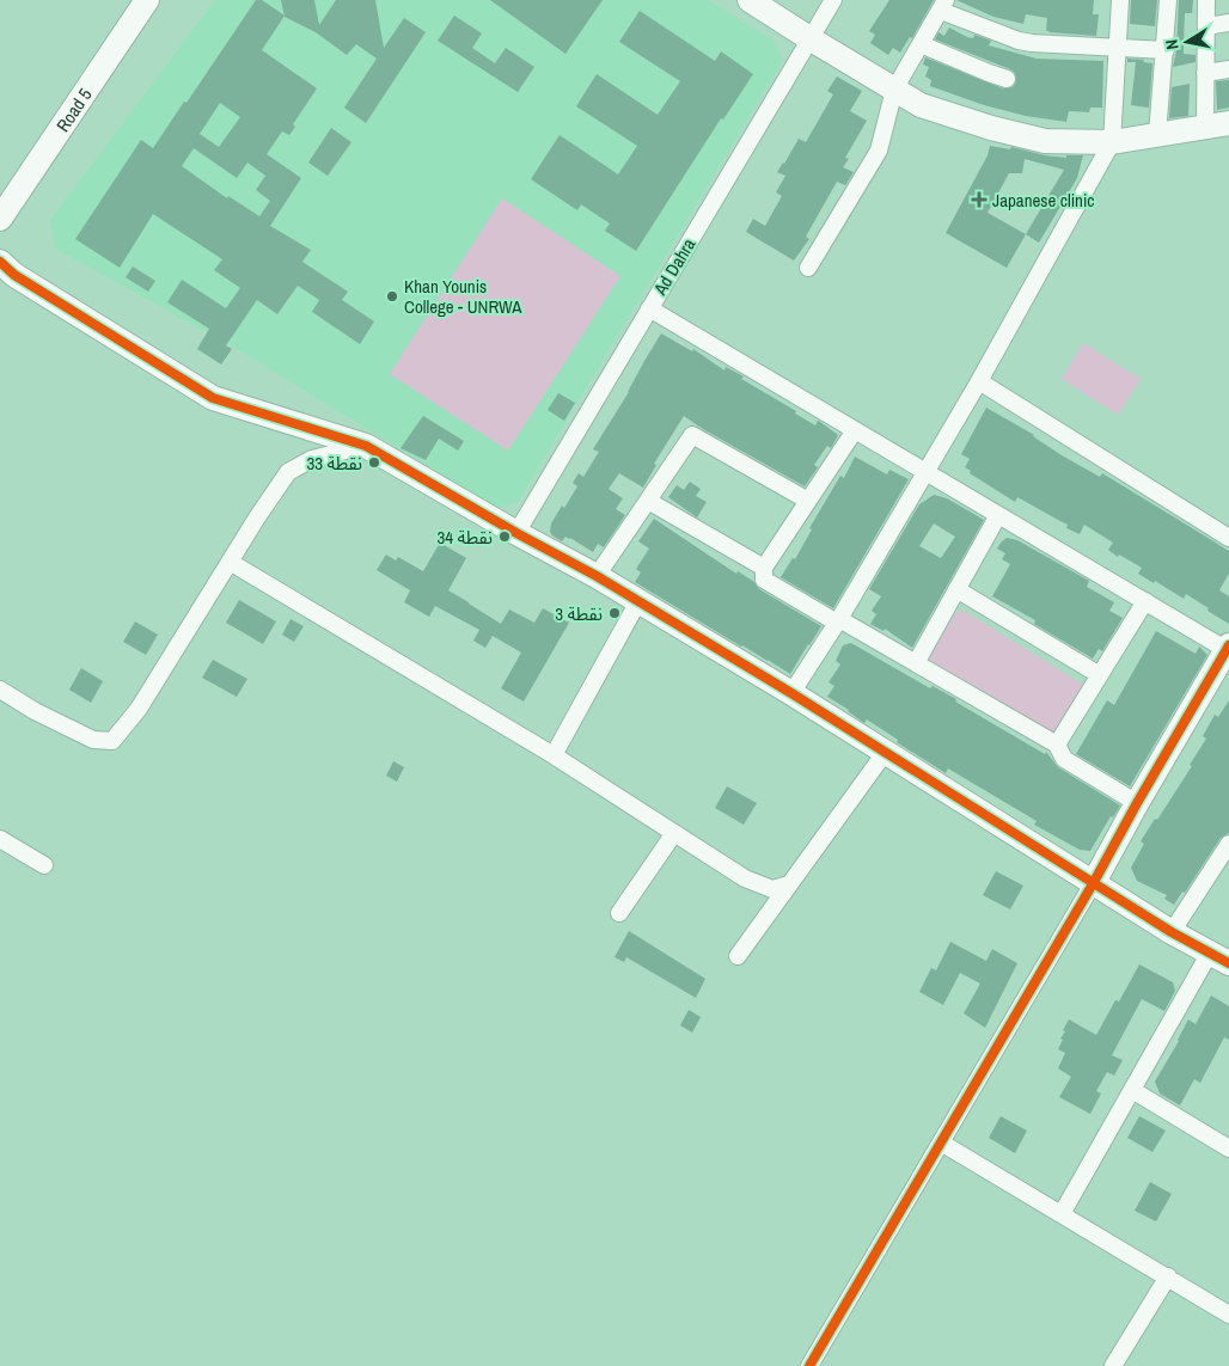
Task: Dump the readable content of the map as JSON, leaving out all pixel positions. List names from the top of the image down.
{
  "streets": {
    "street": ["Road 5", "Ad Dahra"]
  },
  "places": {
    "health": ["Japanese clinic"],
    "other": [
      "Khan Younis College - UNRWA",
      "نقطة 33",
      "نقطة 34",
      "نقطة 3"
    ]
  },
  "north": "left"
}
